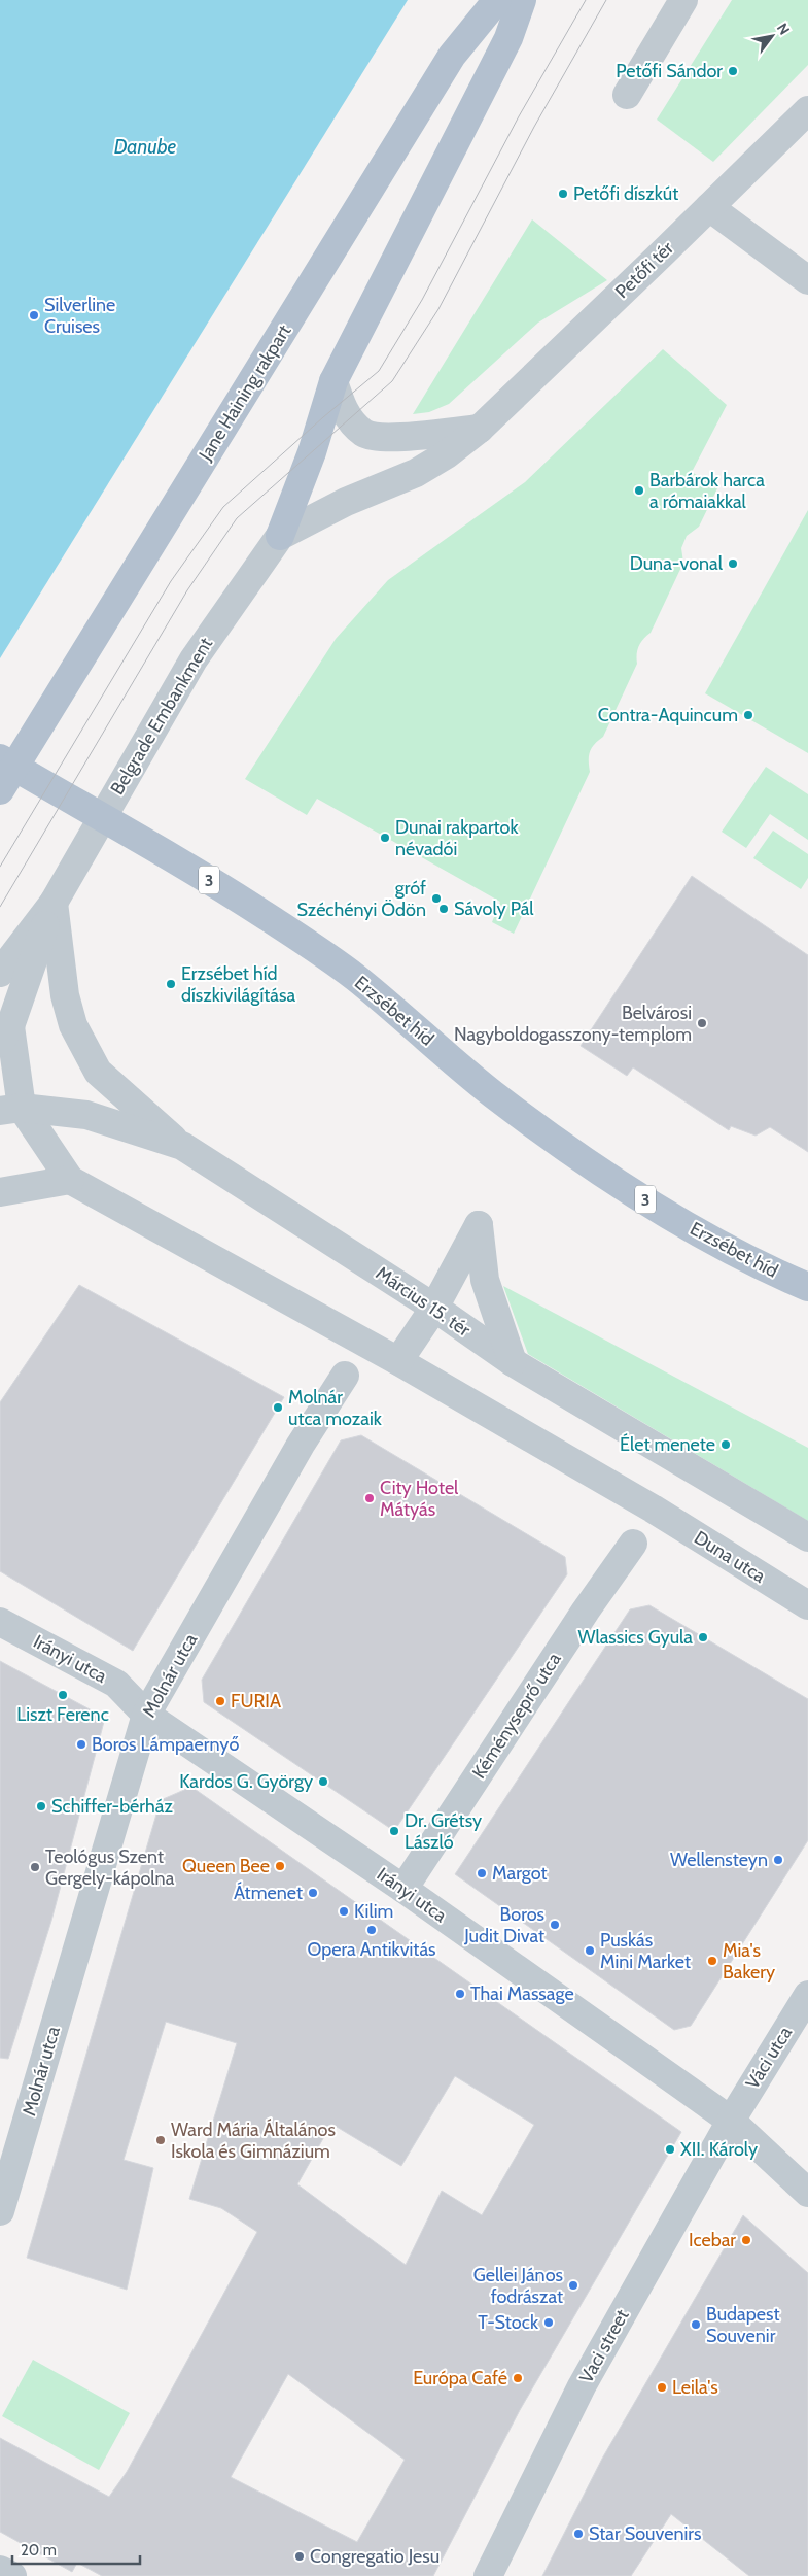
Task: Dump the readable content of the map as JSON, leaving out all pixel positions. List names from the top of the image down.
{
  "streets": {
    "main road": ["Jane Haining rakpart", "3", "Erzsébet híd"],
    "street": [
      "Petőfi tér",
      "Belgrade Embankment",
      "Március 15. tér",
      "Duna utca",
      "Irányi utca",
      "Molnár utca",
      "Kéményseprő utca",
      "Váci utca",
      "Vaci street"
    ]
  },
  "crossings": [
    ["Petőfi tér", "Belgrade Embankment"],
    ["Irányi utca", "Molnár utca"],
    ["Irányi utca", "Kéményseprő utca"],
    ["Irányi utca", "Váci utca"],
    ["Irányi utca", "Vaci street"],
    ["Váci utca", "Vaci street"]
  ],
  "water": ["Danube"],
  "places": [
    "Petőfi Sándor",
    "Petőfi díszkút",
    "Silverline Cruises",
    "Barbárok harca a rómaiakkal",
    "Duna-vonal",
    "Contra-Aquincum",
    "Dunai rakpartok névadói",
    "gróf Széchényi Ödön",
    "Sávoly Pál",
    "Erzsébet híd díszkivilágítása",
    "Belvárosi Nagyboldogasszony-templom",
    "Molnár utca mozaik",
    "Élet menete",
    "City Hotel Mátyás",
    "Wlassics Gyula",
    "Liszt Ferenc",
    "FURIA",
    "Boros Lámpaernyő",
    "Kardos G. György",
    "Schiffer-bérház",
    "Dr. Grétsy László",
    "Wellensteyn",
    "Queen Bee",
    "Teológus Szent Gergely-kápolna",
    "Margot",
    "Átmenet",
    "Kilim",
    "Boros Judit Divat",
    "Opera Antikvitás",
    "Puskás Mini Market",
    "Mia's Bakery",
    "Thai Massage",
    "Ward Mária Általános Iskola és Gimnázium",
    "XII. Károly",
    "Icebar",
    "Gellei János fodrászat",
    "T-Stock",
    "Budapest Souvenir",
    "Európa Café",
    "Leila's",
    "Star Souvenirs",
    "Congregatio Jesu"
  ],
  "scale_bar": "20 m",
  "north": "top right"
}
